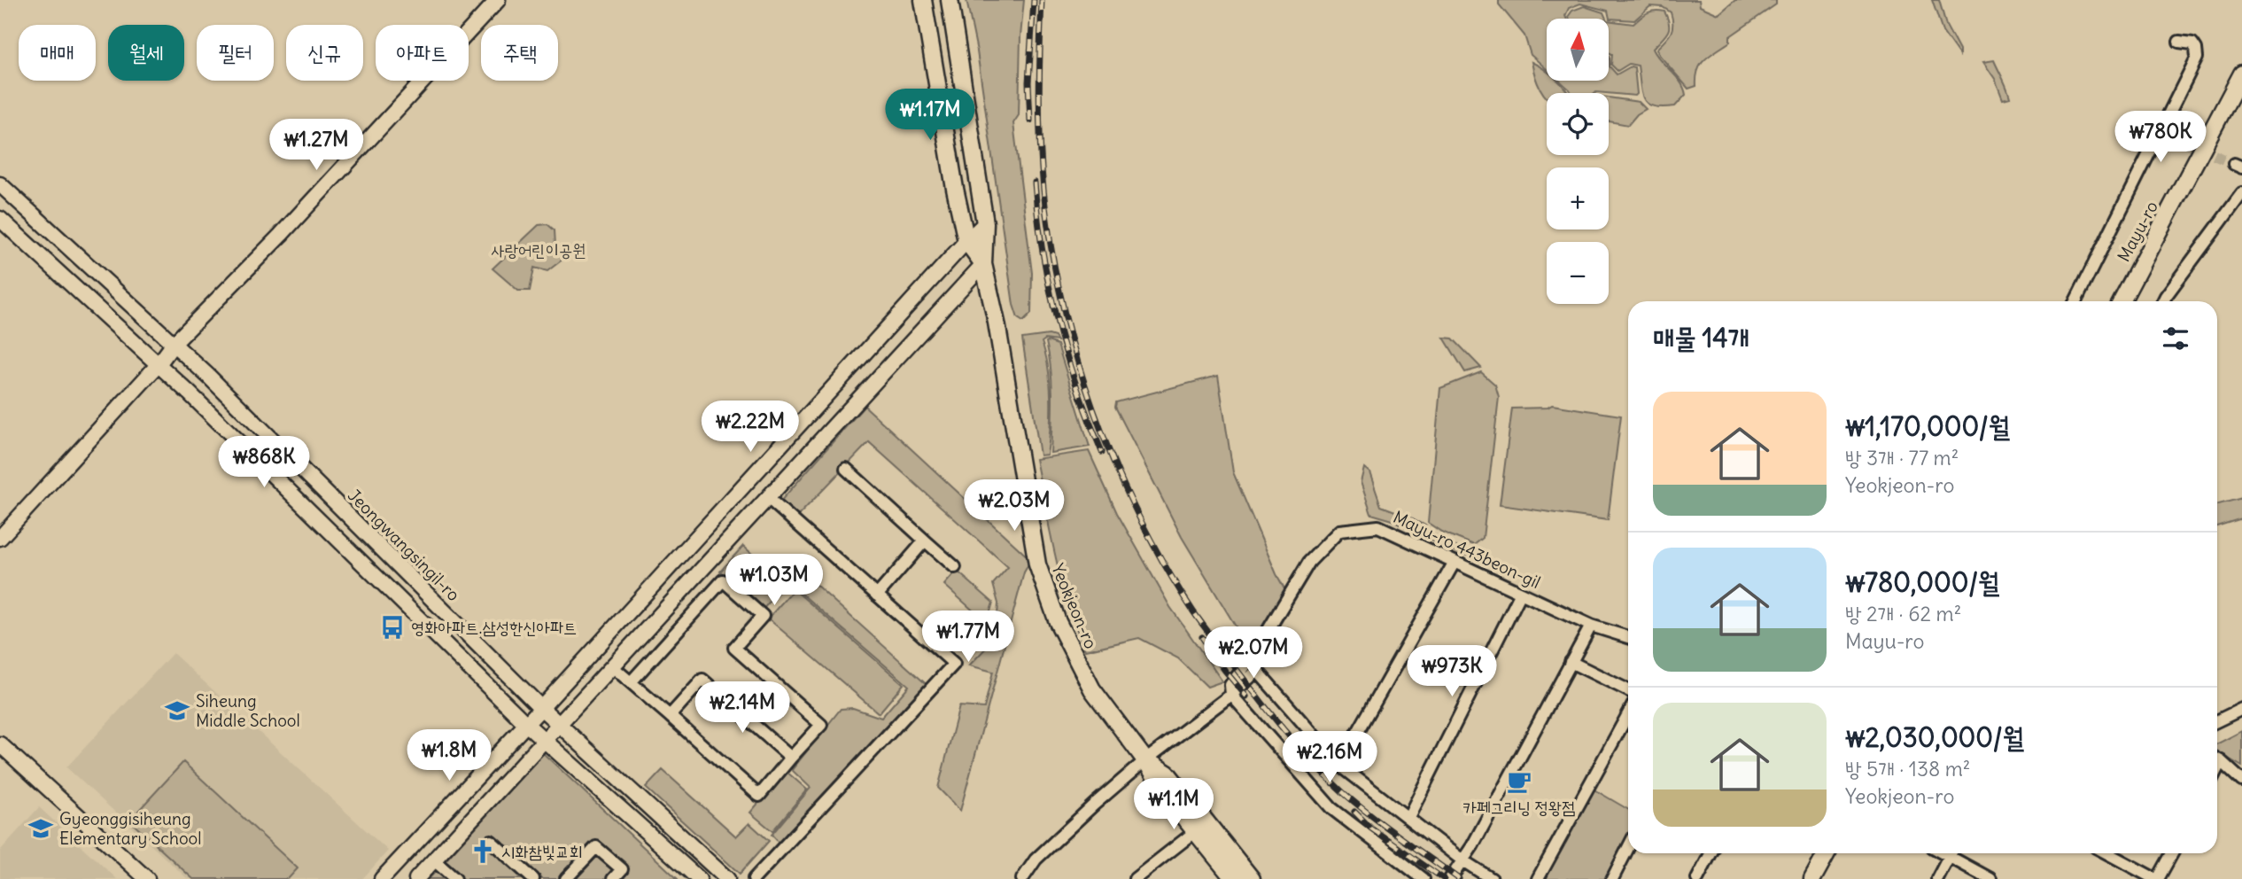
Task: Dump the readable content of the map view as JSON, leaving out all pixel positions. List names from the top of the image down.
{
  "streets": {
    "main road": ["Mayu-ro", "Yeokjeon-ro"],
    "street": ["Jeongwangsingil-ro", "Mayu-ro 443beon-gil"]
  },
  "parks": ["사랑어린이공원"],
  "places": {
    "bus stop": ["영화아파트.삼성한신아파트"],
    "school or university": ["Siheung Middle School", "Gyeonggisiheung Elementary School"],
    "cafe": ["카페그리닝 정왕점"],
    "church": ["시화참빛교회"]
  },
  "north": "top",
  "page": {
    "map_buttons": ["+", "−"],
    "chip": [
      "매매",
      "월세",
      "필터",
      "신규",
      "아파트",
      "주택"
    ],
    "price": [
      "₩1.17M",
      "₩780K",
      "₩1.27M",
      "₩2.22M",
      "₩868K",
      "₩2.03M",
      "₩1.03M",
      "₩1.77M",
      "₩2.07M",
      "₩973K",
      "₩2.14M",
      "₩1.8M",
      "₩2.16M",
      "₩1.1M"
    ],
    "heading": "매물 14개",
    "list": [
      {
        "name": "₩1,170,000/월",
        "note": "방 3개 · 77 m² · Yeokjeon-ro"
      },
      {
        "name": "₩780,000/월",
        "note": "방 2개 · 62 m² · Mayu-ro"
      },
      {
        "name": "₩2,030,000/월",
        "note": "방 5개 · 138 m² · Yeokjeon-ro"
      }
    ]
  }
}
